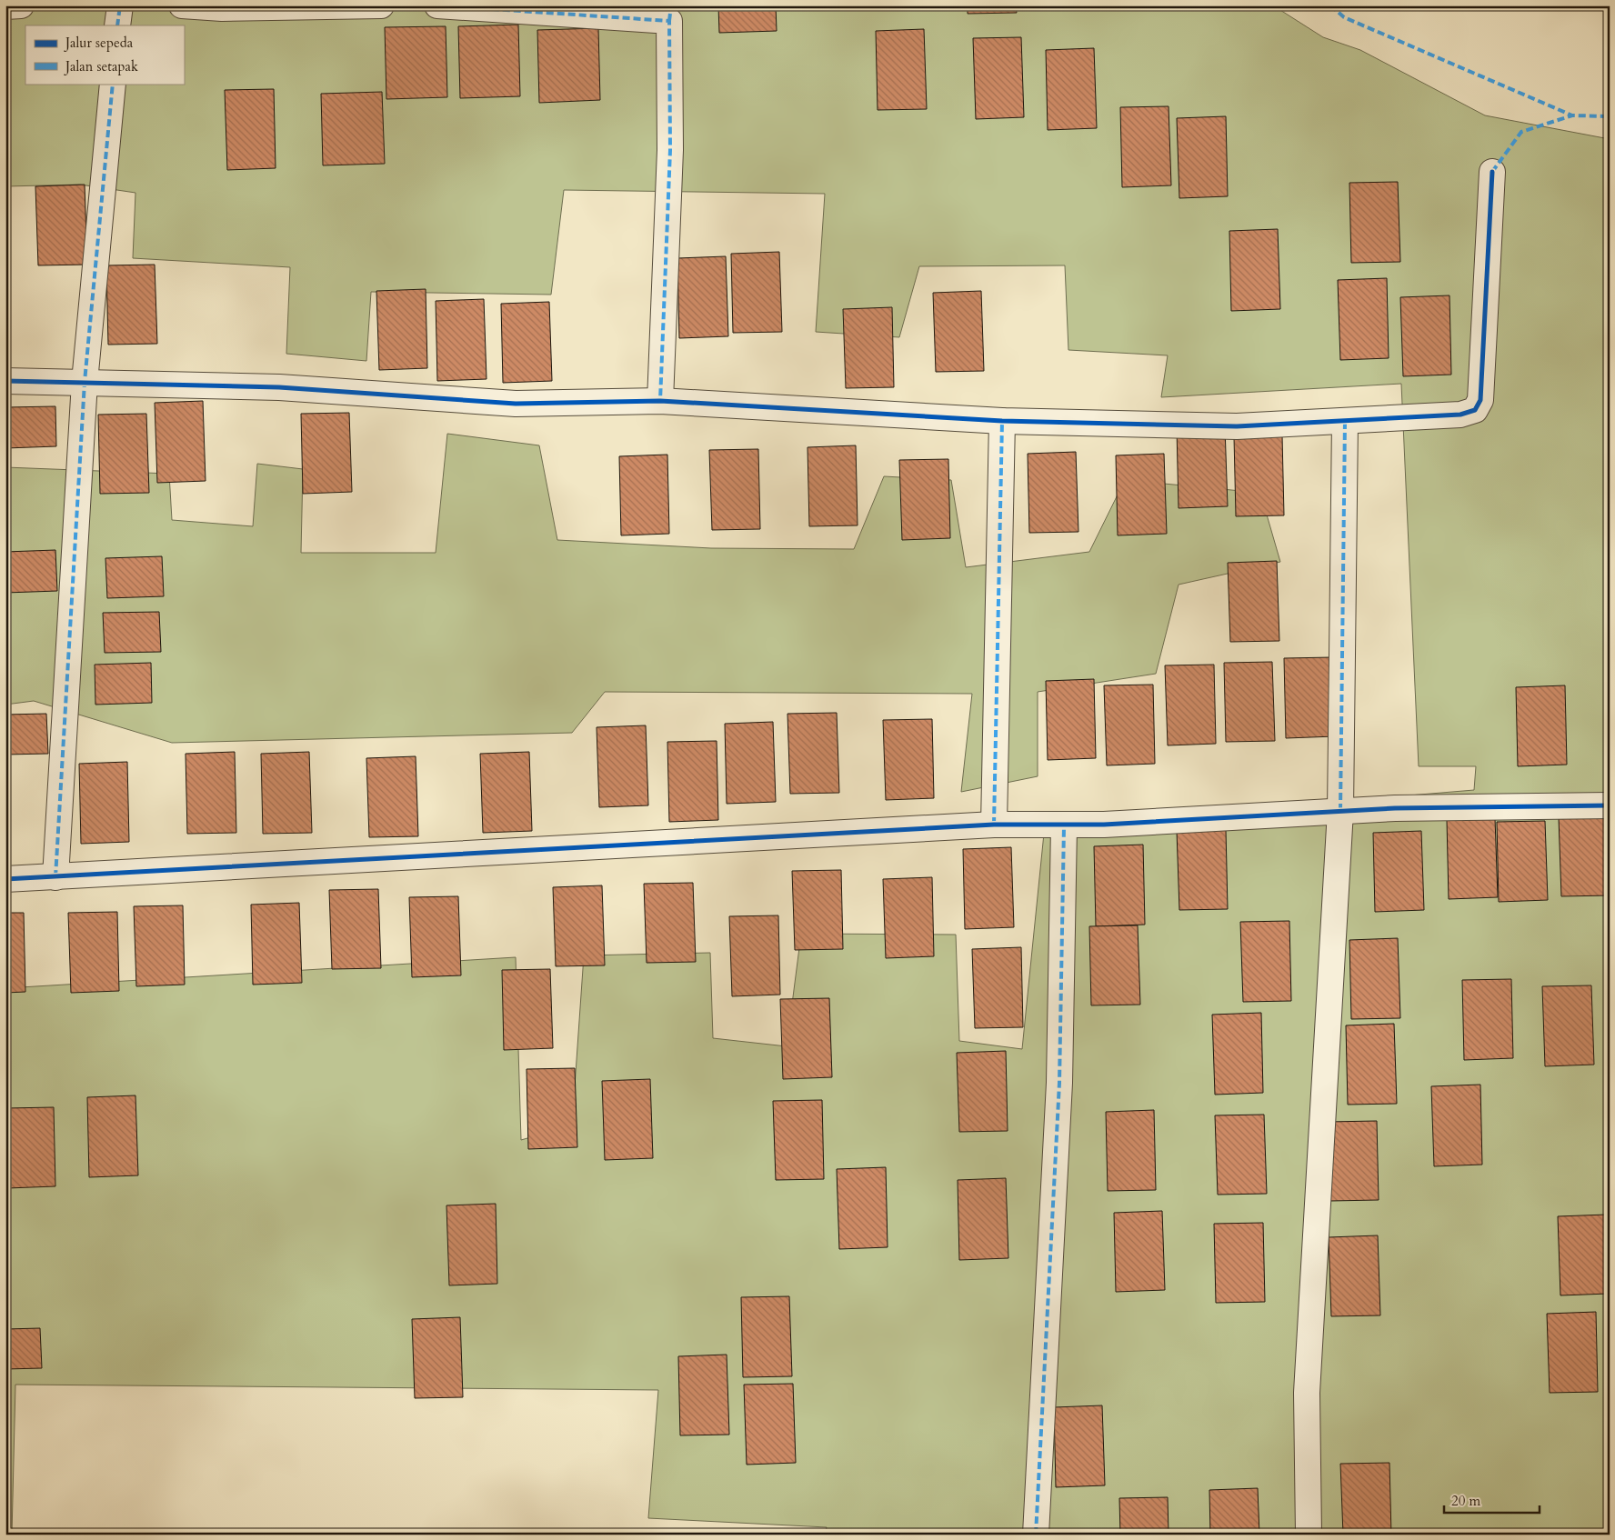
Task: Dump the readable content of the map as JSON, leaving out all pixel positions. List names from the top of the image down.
{
  "legend": ["Jalur sepeda", "Jalan setapak"],
  "scale_bar": "20 m"
}
